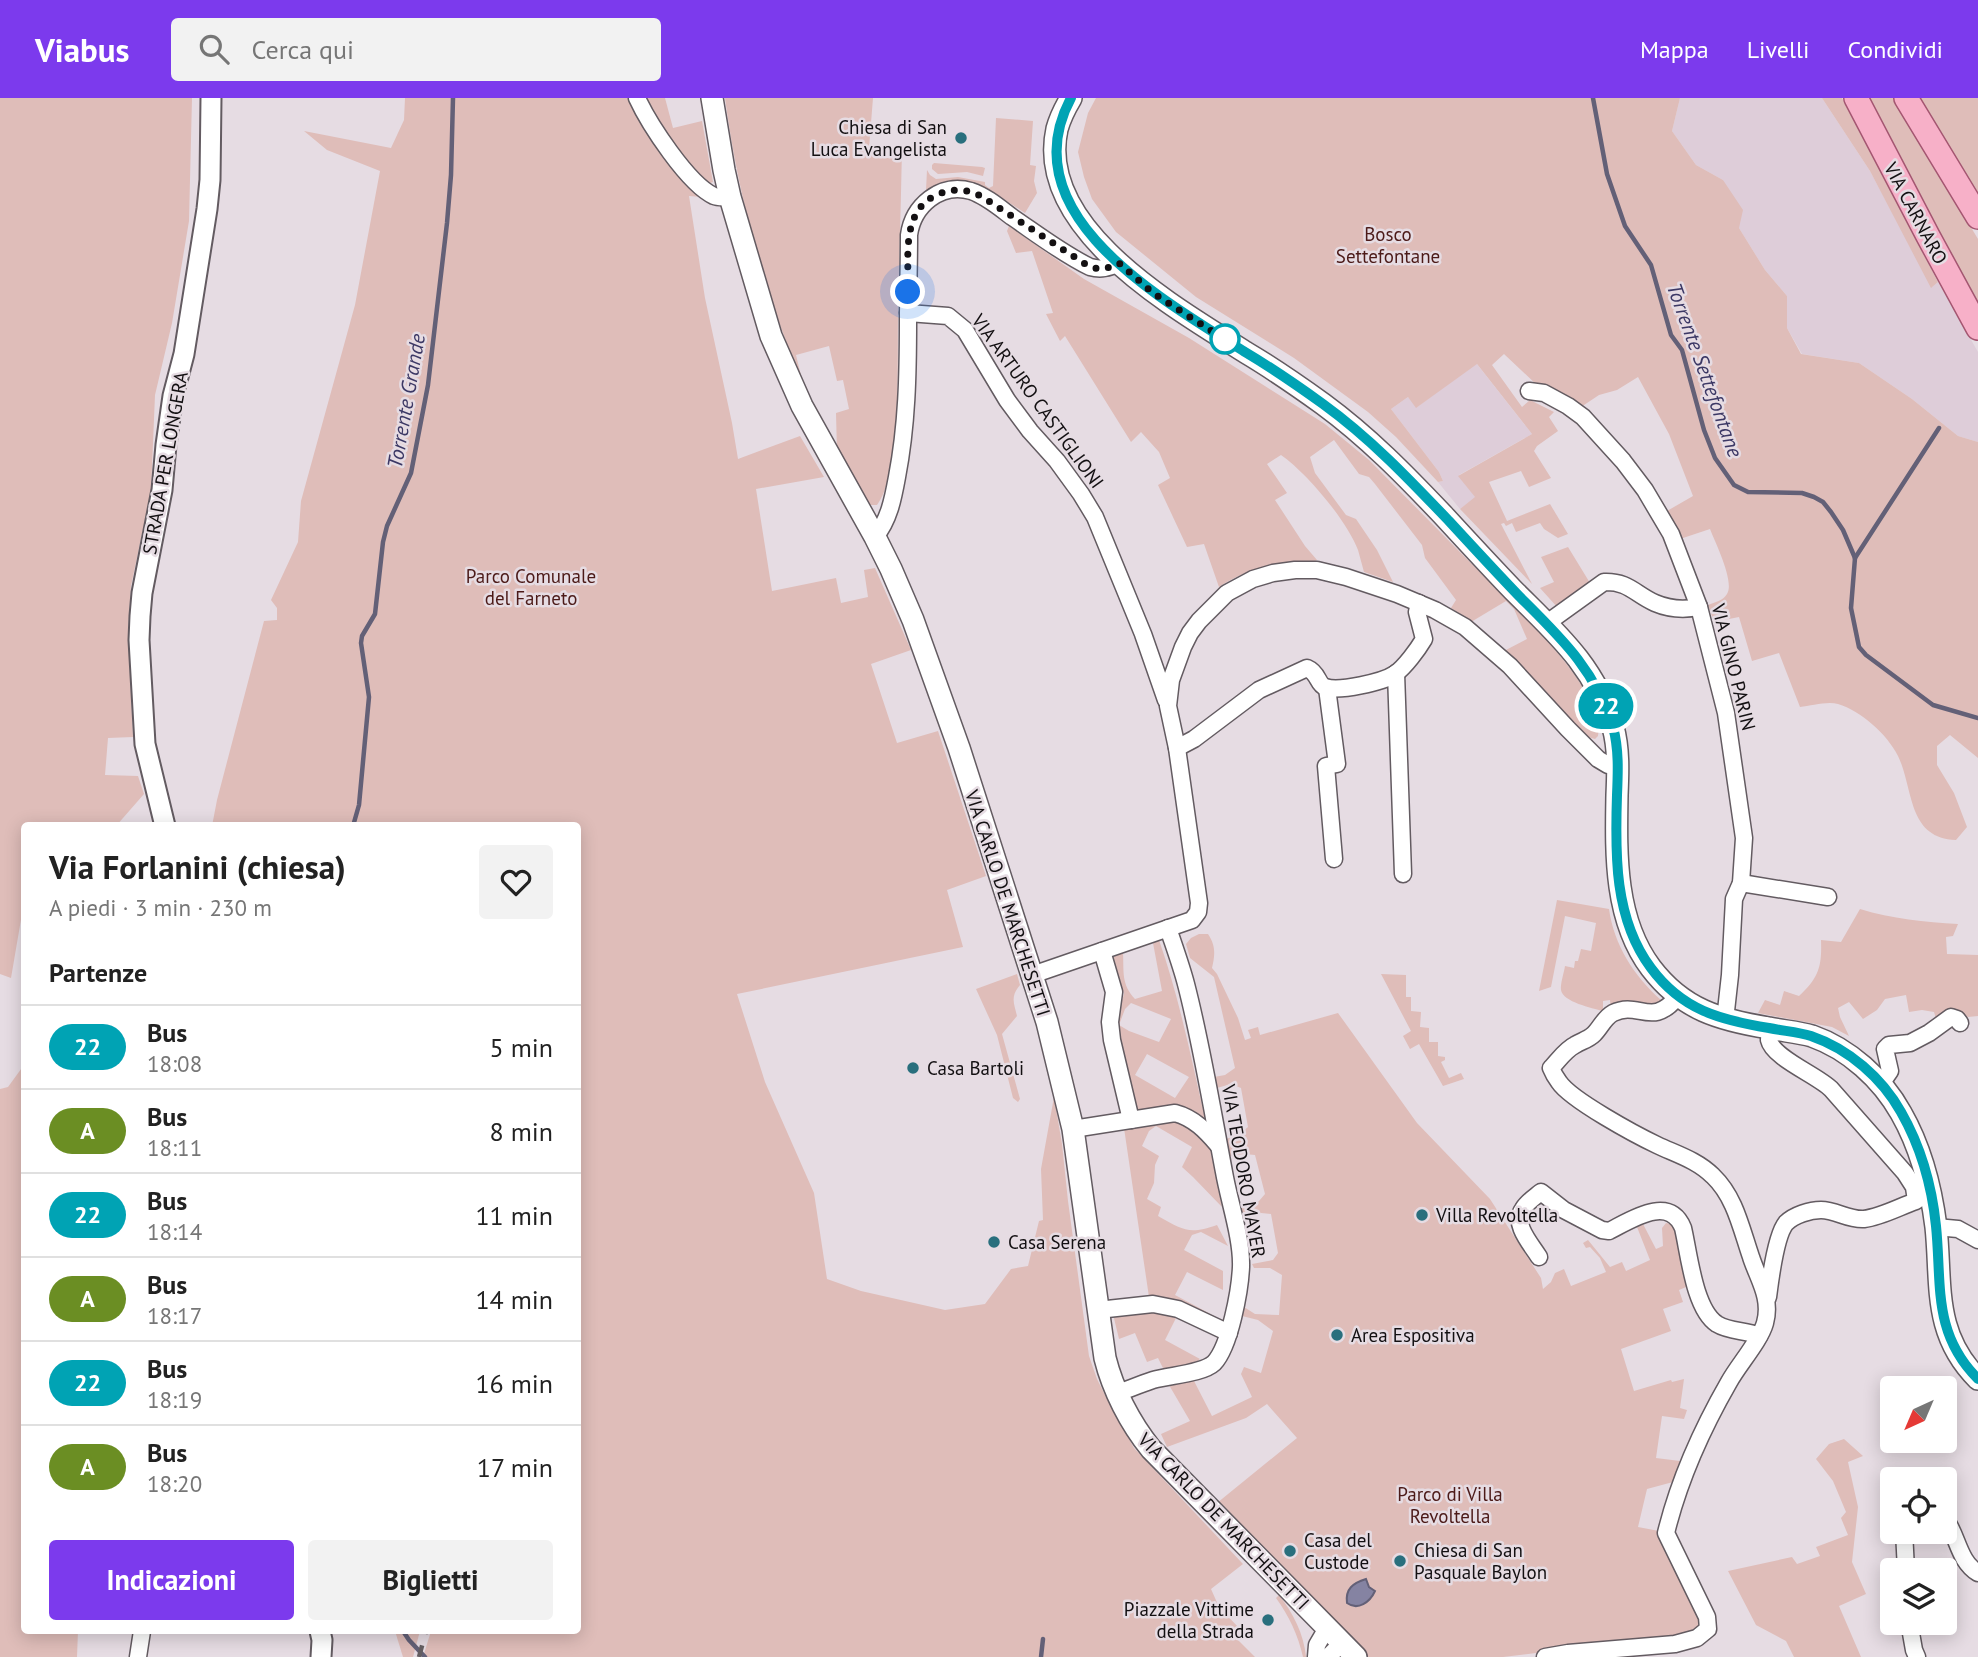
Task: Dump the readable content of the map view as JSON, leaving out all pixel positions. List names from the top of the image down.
{
  "streets": {
    "main road": ["VIA CARNARO", "VIA CARLO DE MARCHESETTI"],
    "street": [
      "VIA ARTURO CASTIGLIONI",
      "STRADA PER LONGERA",
      "VIA GINO PARIN",
      "VIA TEODORO MAYER"
    ]
  },
  "crossings": [
    ["VIA ARTURO CASTIGLIONI", "VIA TEODORO MAYER"],
    ["VIA CARLO DE MARCHESETTI", "VIA TEODORO MAYER"]
  ],
  "water": ["Torrente Settefontane", "Torrente Grande"],
  "parks": ["Bosco Settefontane", "Parco Comunale del Farneto", "Parco di Villa Revoltella"],
  "places": [
    "Chiesa di San Luca Evangelista",
    "Casa Bartoli",
    "Villa Revoltella",
    "Casa Serena",
    "Area Espositiva",
    "Casa del Custode",
    "Chiesa di San Pasquale Baylon",
    "Piazzale Vittime della Strada"
  ],
  "lines": ["bus line 22"],
  "north": "bottom left",
  "page": {
    "header": "Viabus",
    "search": "Cerca qui",
    "nav": ["Mappa", "Livelli", "Condividi"],
    "on_map": "22",
    "heading": [
      ["Via Forlanini (chiesa)", "A piedi · 3 min · 230 m"],
      "Partenze"
    ],
    "list": [
      {
        "mark": "22",
        "name": "Bus",
        "note": "18:08",
        "value": "5 min"
      },
      {
        "mark": "A",
        "name": "Bus",
        "note": "18:11",
        "value": "8 min"
      },
      {
        "mark": "22",
        "name": "Bus",
        "note": "18:14",
        "value": "11 min"
      },
      {
        "mark": "A",
        "name": "Bus",
        "note": "18:17",
        "value": "14 min"
      },
      {
        "mark": "22",
        "name": "Bus",
        "note": "18:19",
        "value": "16 min"
      },
      {
        "mark": "A",
        "name": "Bus",
        "note": "18:20",
        "value": "17 min"
      }
    ],
    "buttons": ["Indicazioni", "Biglietti"]
  }
}
